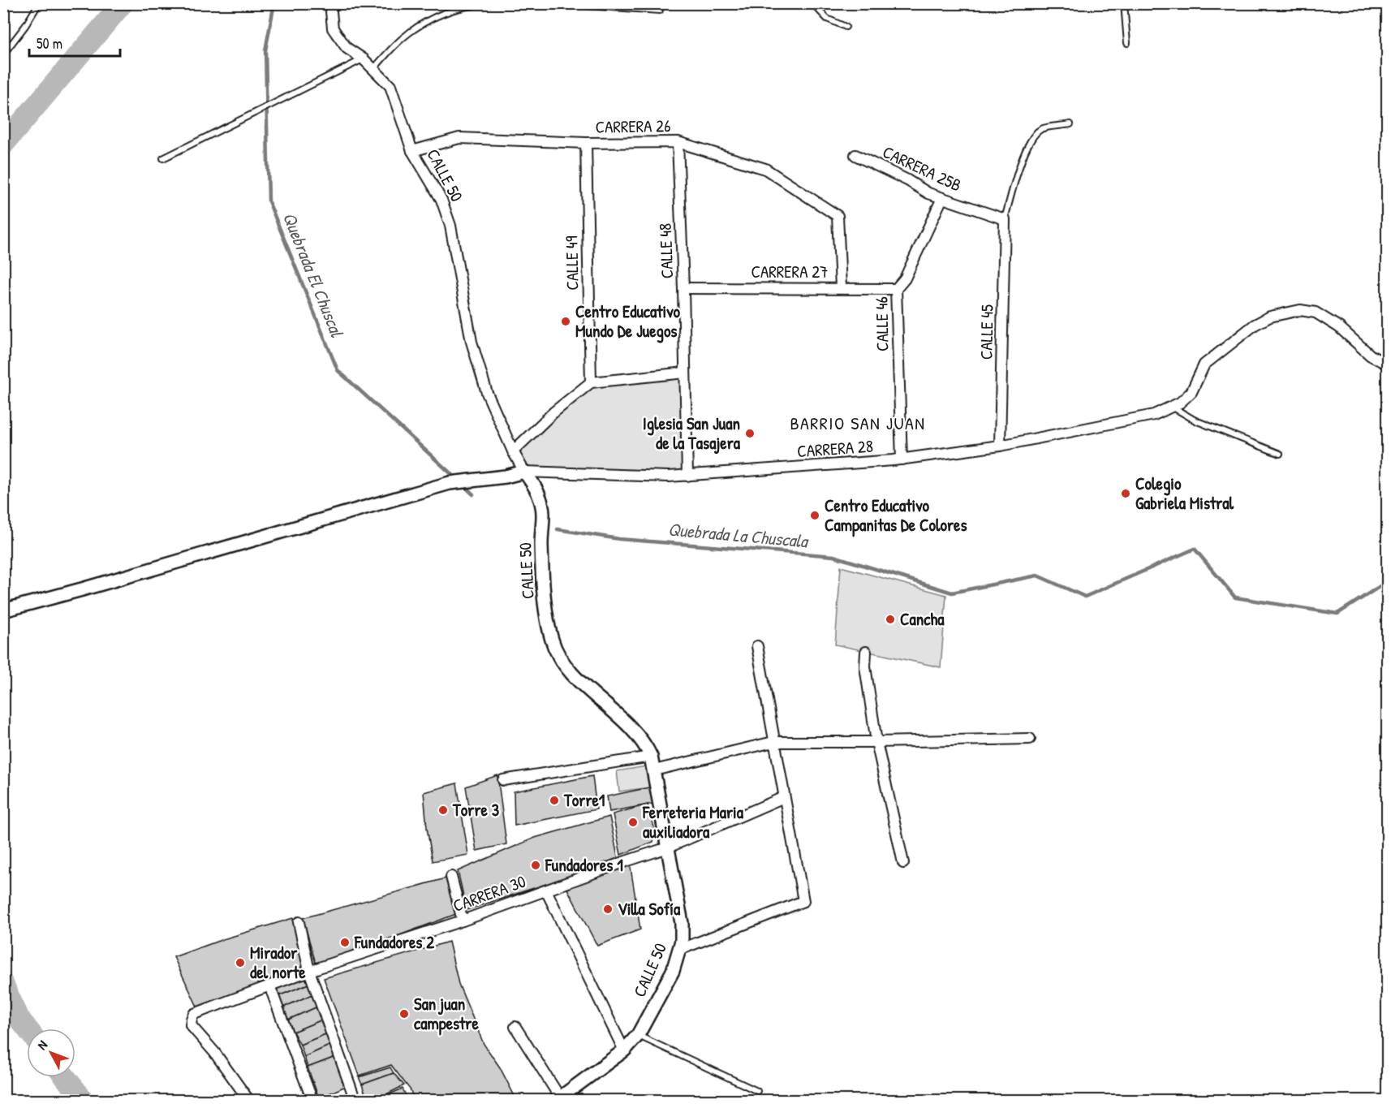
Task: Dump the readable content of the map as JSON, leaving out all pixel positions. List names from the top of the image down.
{
  "streets": {
    "street": [
      "CARRERA 26",
      "CARRERA 25B",
      "CALLE 50",
      "CALLE 48",
      "CALLE 49",
      "CARRERA 27",
      "CALLE 46",
      "CALLE 45",
      "CARRERA 28",
      "CARRERA 30"
    ]
  },
  "crossings": [
    ["CARRERA 26", "CALLE 50"],
    ["CARRERA 26", "CALLE 48"],
    ["CARRERA 26", "CALLE 49"],
    ["CARRERA 26", "CARRERA 27"],
    ["CARRERA 25B", "CALLE 46"],
    ["CARRERA 25B", "CALLE 45"],
    ["CALLE 50", "CARRERA 28"],
    ["CALLE 50", "CARRERA 30"],
    ["CALLE 48", "CARRERA 27"],
    ["CALLE 48", "CARRERA 28"],
    ["CARRERA 27", "CALLE 46"],
    ["CALLE 46", "CARRERA 28"],
    ["CALLE 45", "CARRERA 28"]
  ],
  "districts": ["BARRIO SAN JUAN"],
  "water": ["Quebrada El Chuscal", "Quebrada La Chuscala"],
  "places": [
    "Centro Educativo Mundo De Juegos",
    "Iglesia San Juan de la Tasajera",
    "Colegio Gabriela Mistral",
    "Centro Educativo Campanitas De Colores",
    "Cancha",
    "Torre1",
    "Torre 3",
    "Ferreteria Maria auxiliadora",
    "Fundadores 1",
    "Villa Sofía",
    "Fundadores 2",
    "Mirador del norte",
    "San juan campestre"
  ],
  "scale_bar": "50 m",
  "north": "top left"
}
